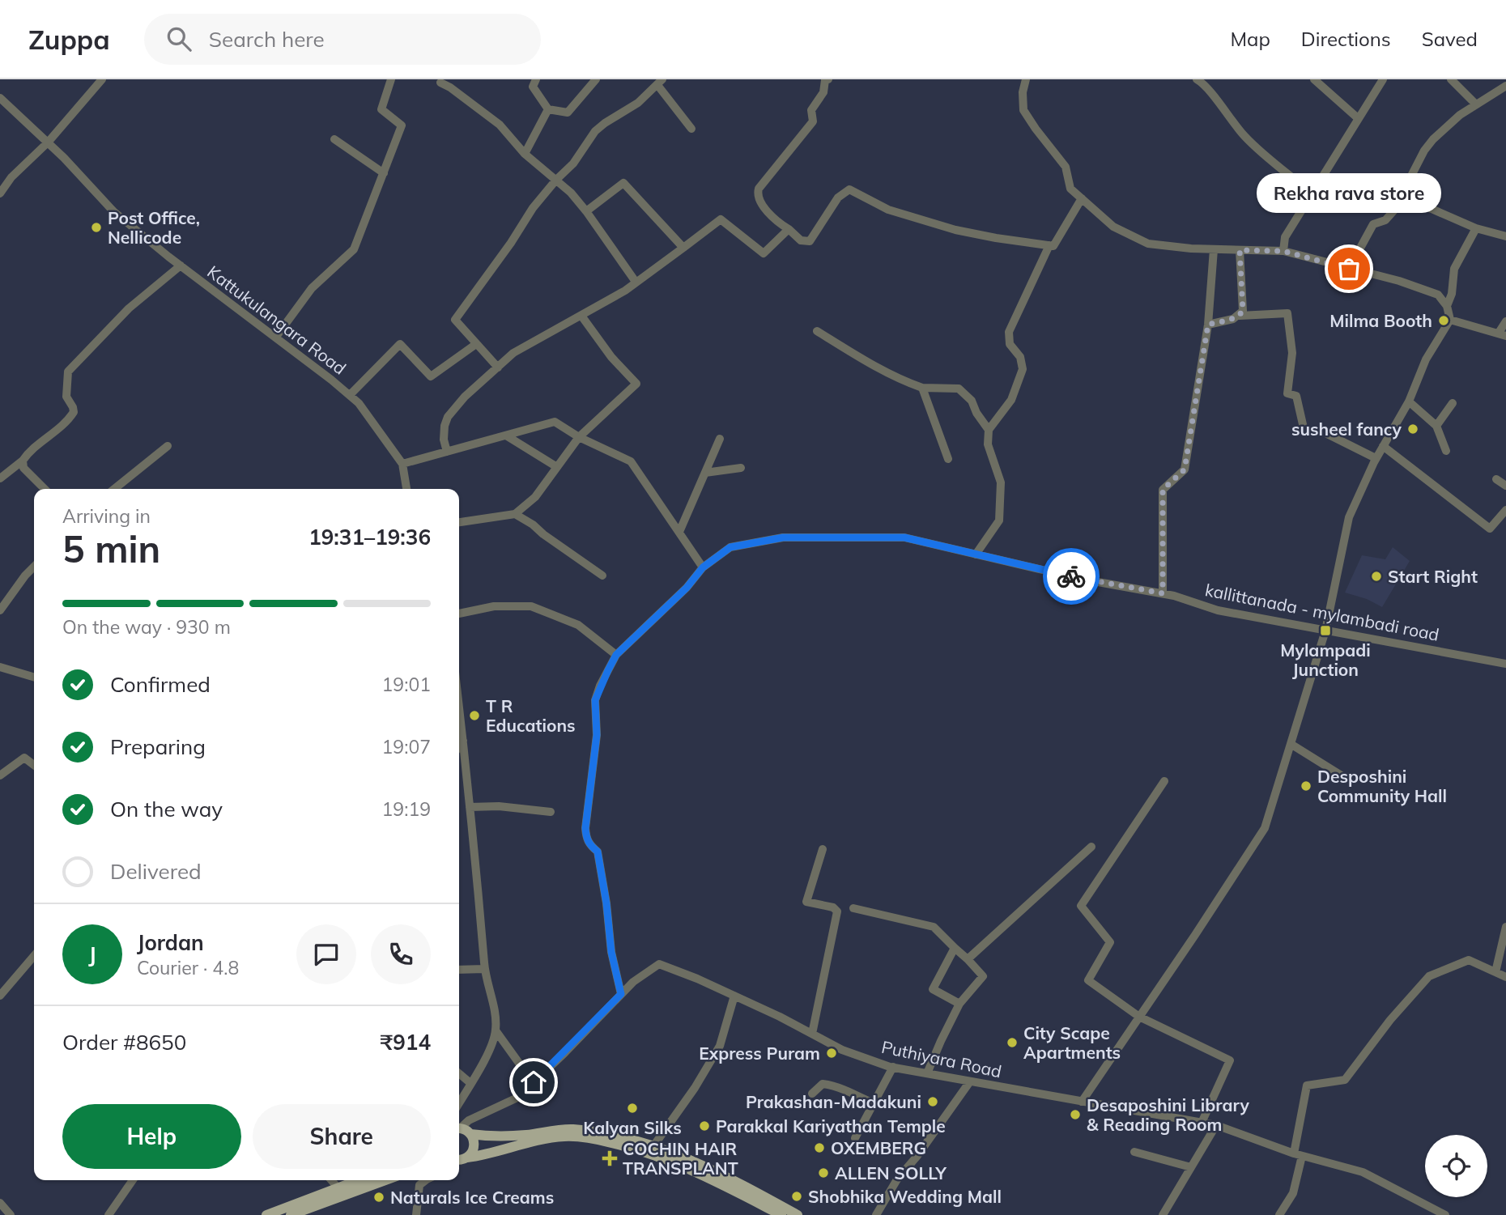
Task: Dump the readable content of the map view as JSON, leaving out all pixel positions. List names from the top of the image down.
{
  "streets": {
    "street": ["Kattukulangara Road", "kallittanada - mylambadi road", "Puthiyara Road"]
  },
  "crossings": [
    ["kallittanada - mylambadi road", "Puthiyara Road"]
  ],
  "places": {
    "other": [
      "Post Office, Nellicode",
      "Rekha rava store",
      "Milma Booth",
      "susheel fancy",
      "Start Right",
      "T R Educations",
      "Desposhini Community Hall",
      "City Scape Apartments",
      "Express Puram",
      "Prakashan-Madakuni",
      "Kalyan Silks",
      "Desaposhini Library & Reading Room",
      "Parakkal Kariyathan Temple",
      "OXEMBERG",
      "ALLEN SOLLY",
      "Shobhika Wedding Mall",
      "Naturals Ice Creams"
    ],
    "transit": ["Mylampadi Junction"],
    "health": ["COCHIN HAIR TRANSPLANT"]
  },
  "page": {
    "header": "Zuppa",
    "search": "Search here",
    "nav": ["Map", "Directions", "Saved"],
    "bubble": "Rekha rava store",
    "heading": ["5 min", "Arriving in", "19:31–19:36"],
    "panel": [
      "Jordan",
      "Courier · 4.8",
      "Order #8650",
      "₹914"
    ],
    "bar": "On the way · 930 m",
    "list": [
      ["Confirmed", "19:01"],
      ["Preparing", "19:07"],
      ["On the way", "19:19"],
      "Delivered"
    ],
    "round": "J",
    "buttons": ["Help", "Share"]
  }
}
